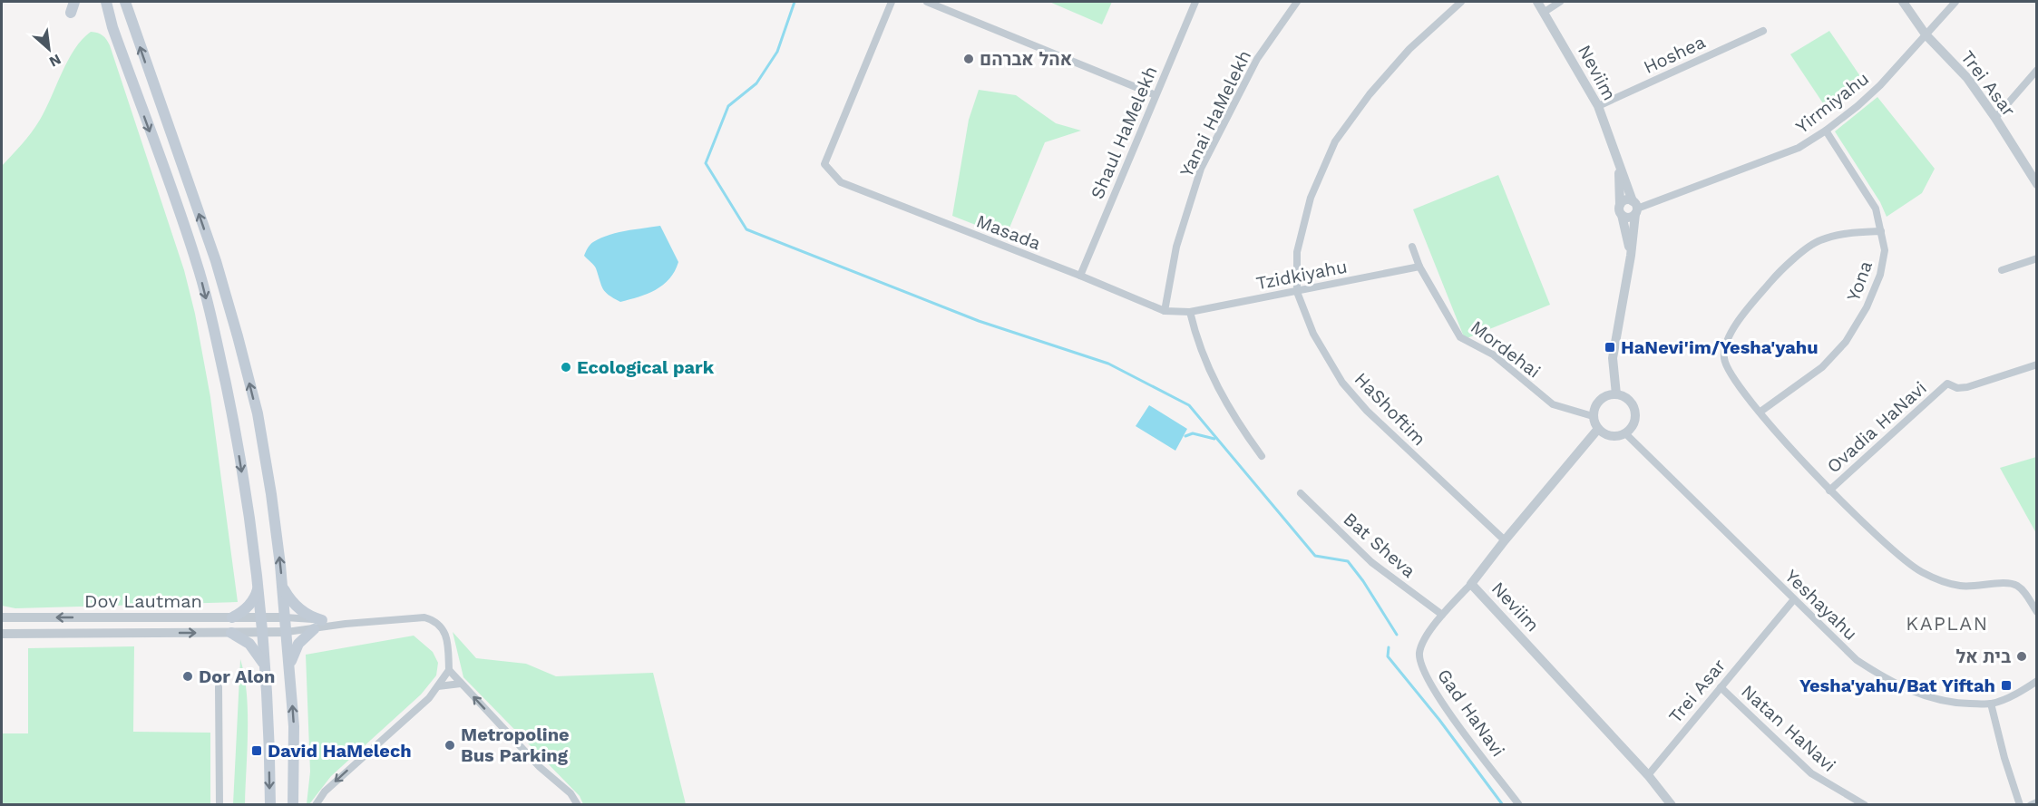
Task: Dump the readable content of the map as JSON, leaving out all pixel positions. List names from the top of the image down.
{
  "streets": {
    "street": [
      "Hoshea",
      "Neviim",
      "Trei Asar",
      "Yirmiyahu",
      "Yanai HaMelekh",
      "Shaul HaMelekh",
      "Masada",
      "Tzidkiyahu",
      "Yona",
      "Mordehai",
      "HaShoftim",
      "Ovadia HaNavi",
      "Bat Sheva",
      "Dov Lautman",
      "Yeshayahu",
      "Gad HaNavi",
      "Natan HaNavi"
    ]
  },
  "crossings": [
    ["Hoshea", "Neviim"],
    ["Neviim", "Trei Asar"],
    ["Neviim", "Yirmiyahu"],
    ["Neviim", "Mordehai"],
    ["Neviim", "HaShoftim"],
    ["Neviim", "Yeshayahu"],
    ["Neviim", "Gad HaNavi"],
    ["Trei Asar", "Yirmiyahu"],
    ["Trei Asar", "Yeshayahu"],
    ["Trei Asar", "Natan HaNavi"],
    ["Yirmiyahu", "Yona"],
    ["Yanai HaMelekh", "Masada"],
    ["Shaul HaMelekh", "Masada"],
    ["Masada", "Tzidkiyahu"],
    ["Tzidkiyahu", "Mordehai"],
    ["Tzidkiyahu", "HaShoftim"],
    ["Mordehai", "Yeshayahu"],
    ["Bat Sheva", "Gad HaNavi"]
  ],
  "districts": ["KAPLAN"],
  "places": {
    "other": [
      "אהל אברהם",
      "Ecological park",
      "בית אל",
      "Dor Alon",
      "Metropoline Bus Parking"
    ],
    "transit": ["HaNevi'im/Yesha'yahu", "Yesha'yahu/Bat Yiftah", "David HaMelech"]
  },
  "north": "bottom right"
}
